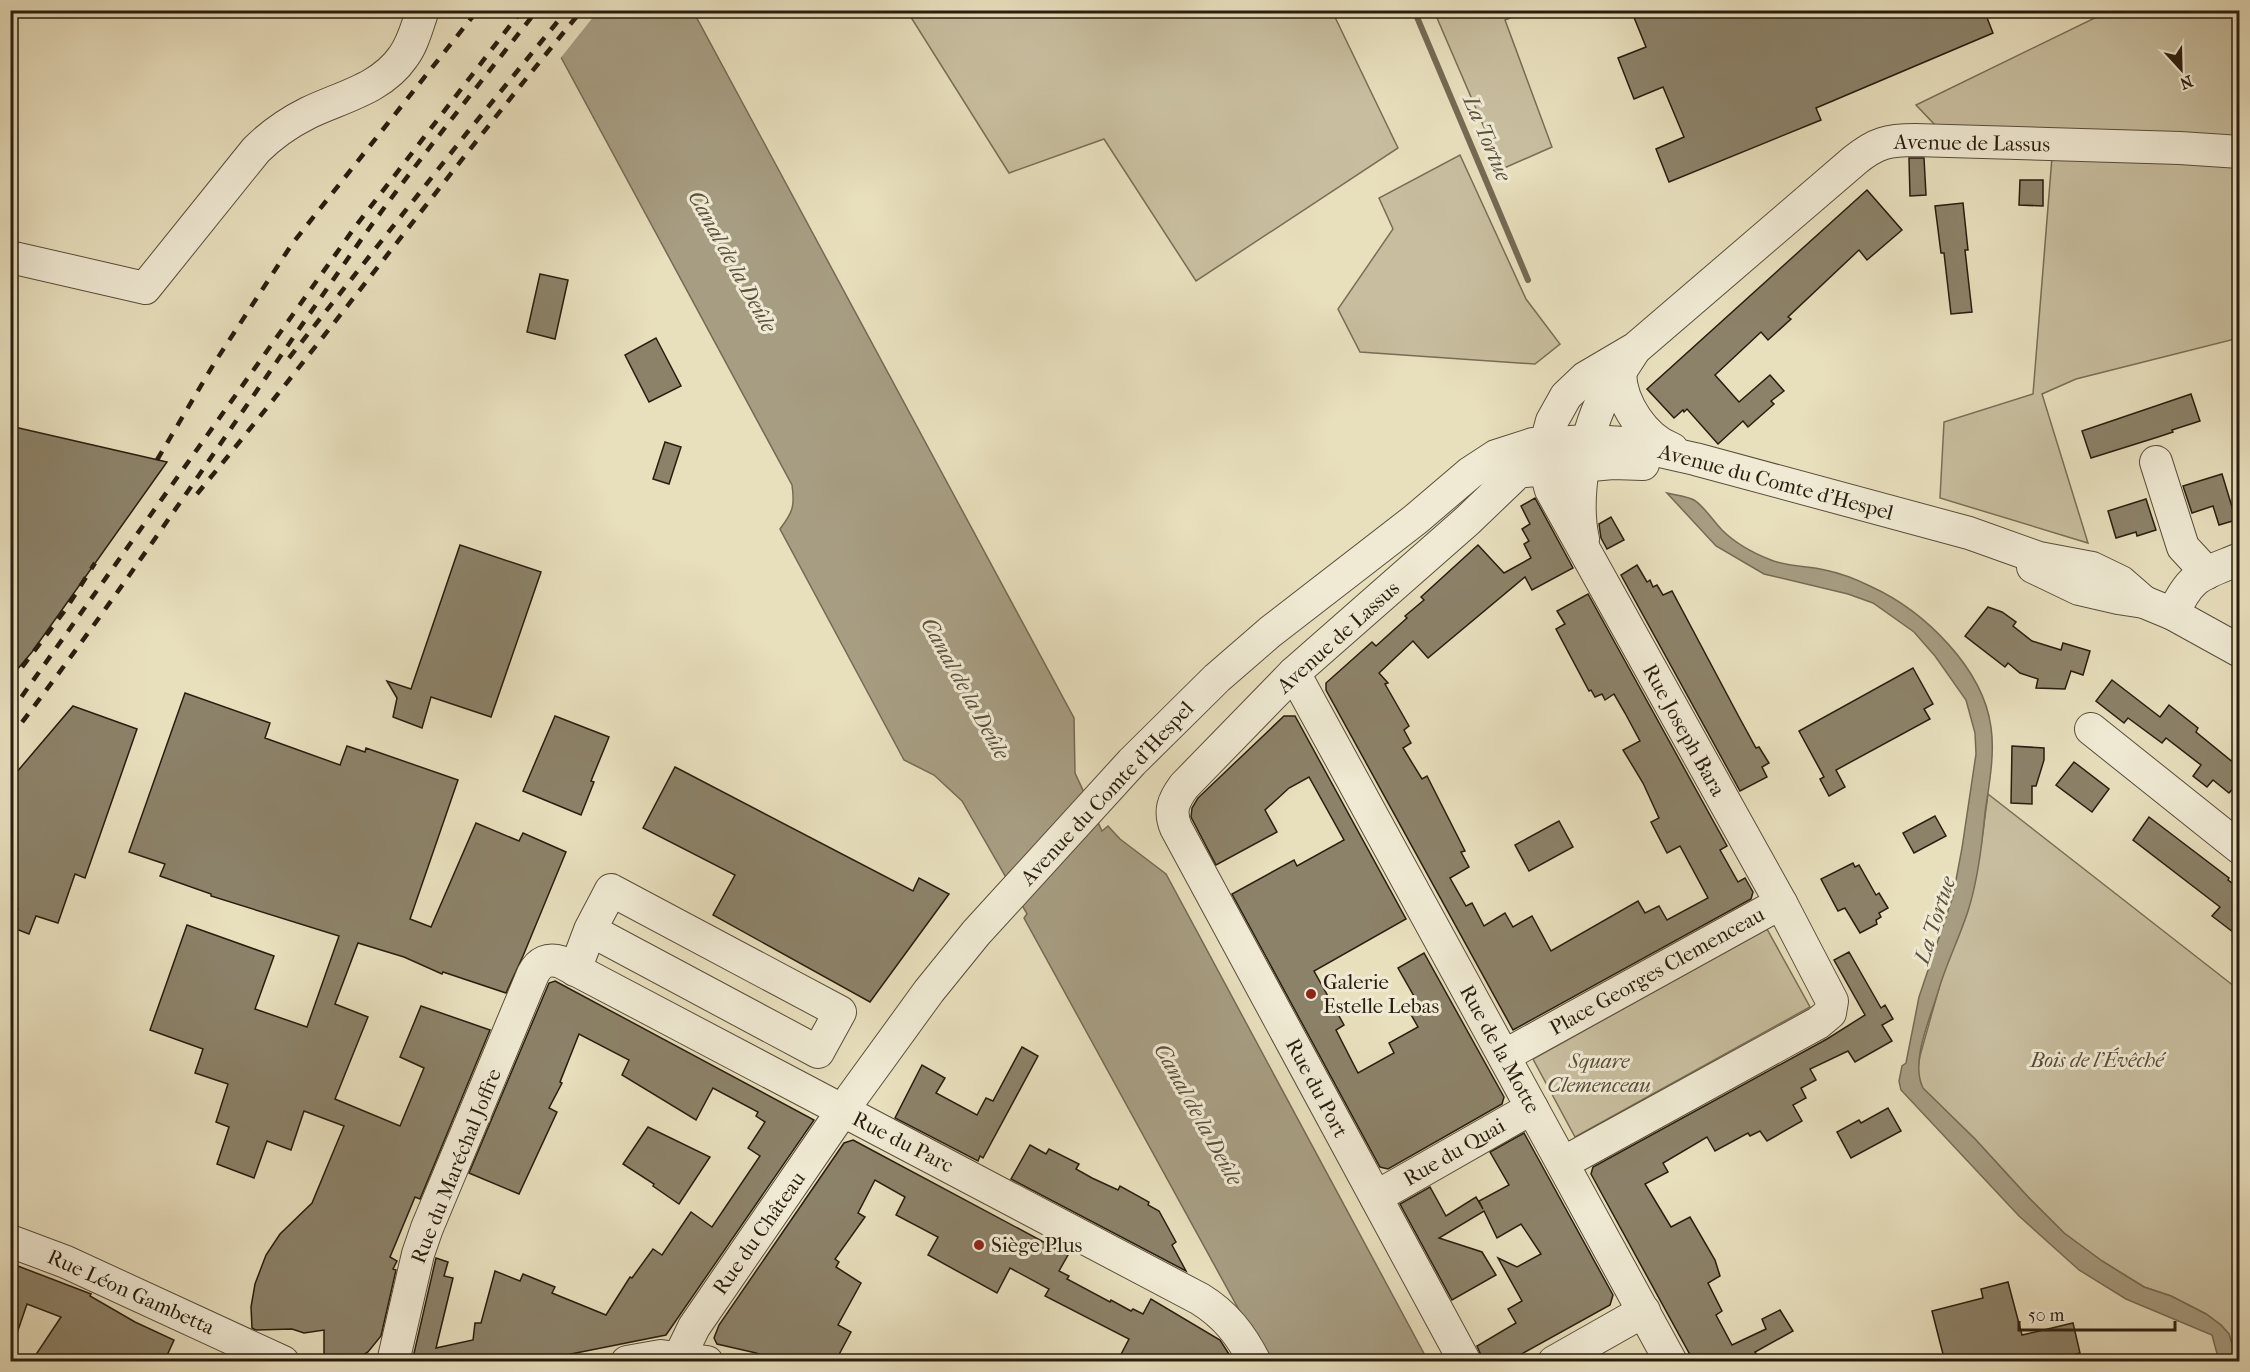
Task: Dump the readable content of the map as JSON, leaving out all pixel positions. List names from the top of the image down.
{
  "streets": {
    "street": [
      "Avenue de Lassus",
      "Avenue du Comte d'Hespel",
      "Rue Joseph Bara",
      "Place Georges Clemenceau",
      "Rue de la Motte",
      "Rue du Port",
      "Rue du Parc",
      "Rue du Quai",
      "Rue du Maréchal Joffre",
      "Rue du Château",
      "Rue Léon Gambetta"
    ]
  },
  "crossings": [
    ["Avenue de Lassus", "Avenue du Comte d'Hespel"],
    ["Avenue de Lassus", "Rue Joseph Bara"],
    ["Avenue de Lassus", "Rue de la Motte"],
    ["Avenue de Lassus", "Rue du Port"],
    ["Avenue du Comte d'Hespel", "Rue Joseph Bara"],
    ["Avenue du Comte d'Hespel", "Rue du Parc"],
    ["Avenue du Comte d'Hespel", "Rue du Château"],
    ["Rue Joseph Bara", "Place Georges Clemenceau"],
    ["Place Georges Clemenceau", "Rue de la Motte"],
    ["Rue de la Motte", "Rue du Quai"],
    ["Rue du Port", "Rue du Quai"],
    ["Rue du Parc", "Rue du Maréchal Joffre"],
    ["Rue du Parc", "Rue du Château"]
  ],
  "water": ["La Tortue", "Canal de la Deûle"],
  "parks": ["Bois de l'Évêché", "Square Clemenceau"],
  "places": ["Galerie Estelle Lebas", "Siège Plus"],
  "scale_bar": "50 m",
  "north": "bottom"
}
